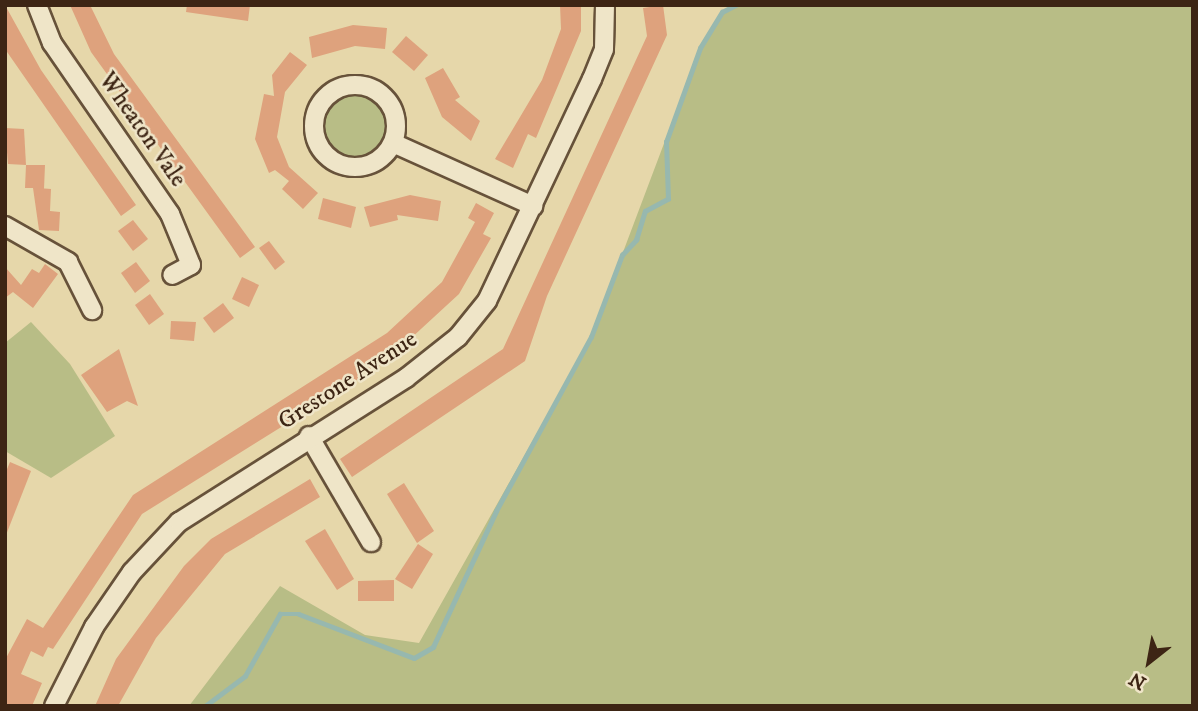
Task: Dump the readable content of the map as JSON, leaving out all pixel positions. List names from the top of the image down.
{
  "streets": {
    "street": ["Wheaton Vale", "Grestone Avenue"]
  },
  "north": "bottom left"
}
